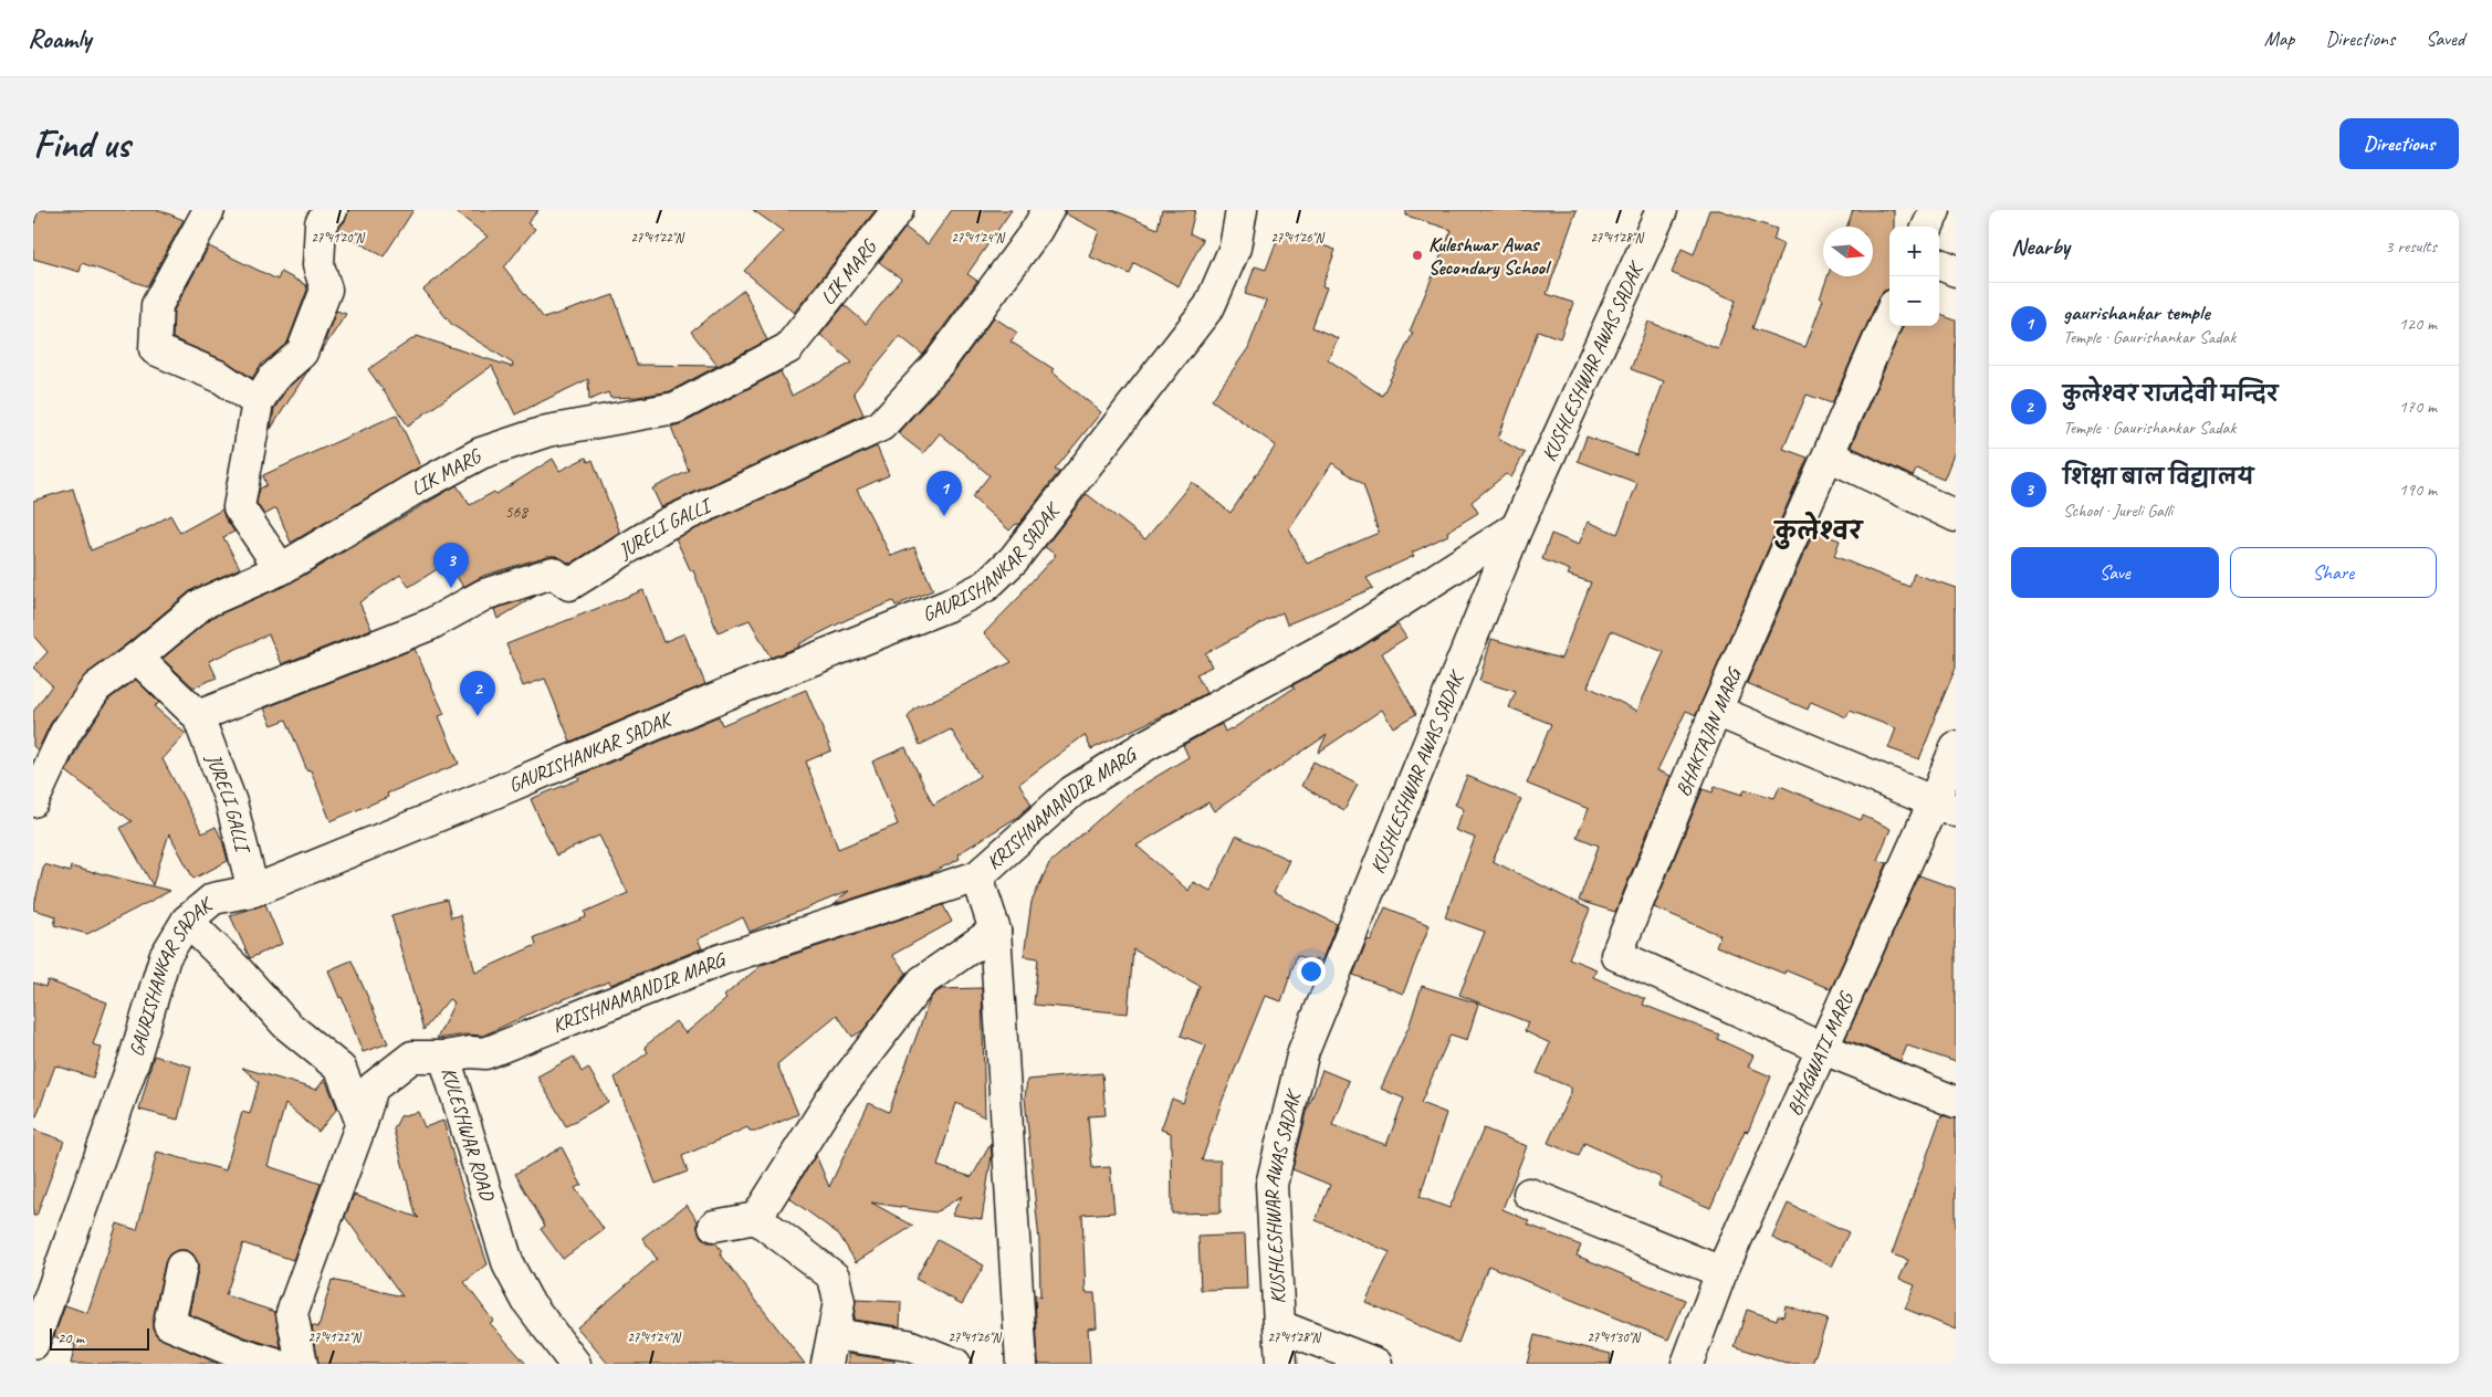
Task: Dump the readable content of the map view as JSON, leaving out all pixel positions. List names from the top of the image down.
{
  "streets": {
    "street": [
      "LIK MARG",
      "KUSHLESHWAR AWAS SADAK",
      "JURELI GALLI",
      "GAURISHANKAR SADAK",
      "BHAKTAJAN MARG",
      "KRISHNAMANDIR MARG",
      "BHAGWATI MARG",
      "KULESHWAR ROAD"
    ]
  },
  "crossings": [
    ["LIK MARG", "JURELI GALLI"],
    ["KUSHLESHWAR AWAS SADAK", "KRISHNAMANDIR MARG"],
    ["JURELI GALLI", "GAURISHANKAR SADAK"],
    ["BHAKTAJAN MARG", "BHAGWATI MARG"],
    ["KRISHNAMANDIR MARG", "KULESHWAR ROAD"]
  ],
  "districts": ["कुलेश्वर"],
  "places": ["Kuleshwar Awas Secondary School"],
  "house_numbers": ["568"],
  "scale_bar": "20 m",
  "north": "right",
  "page": {
    "header": "Roamly",
    "nav": ["Map", "Directions", "Saved"],
    "buttons": [
      "Directions",
      ["Save", "Share"]
    ],
    "title": "Find us",
    "heading": ["Nearby", "3 results"],
    "map_buttons": ["+", "−"],
    "list": [
      {
        "mark": "1",
        "name": "gaurishankar temple",
        "note": "Temple · Gaurishankar Sadak",
        "value": "120 m"
      },
      {
        "mark": "2",
        "name": "कुलेश्वर राजदेवी मन्दिर",
        "note": "Temple · Gaurishankar Sadak",
        "value": "170 m"
      },
      {
        "mark": "3",
        "name": "शिक्षा बाल विद्यालय",
        "note": "School · Jureli Galli",
        "value": "190 m"
      }
    ],
    "pins": ["1", "3", "2"],
    "scale": "20 m"
  },
  "coordinates": [
    "27°41'20\"N",
    "27°41'22\"N",
    "27°41'24\"N",
    "27°41'26\"N",
    "27°41'28\"N",
    "27°41'30\"N"
  ]
}
